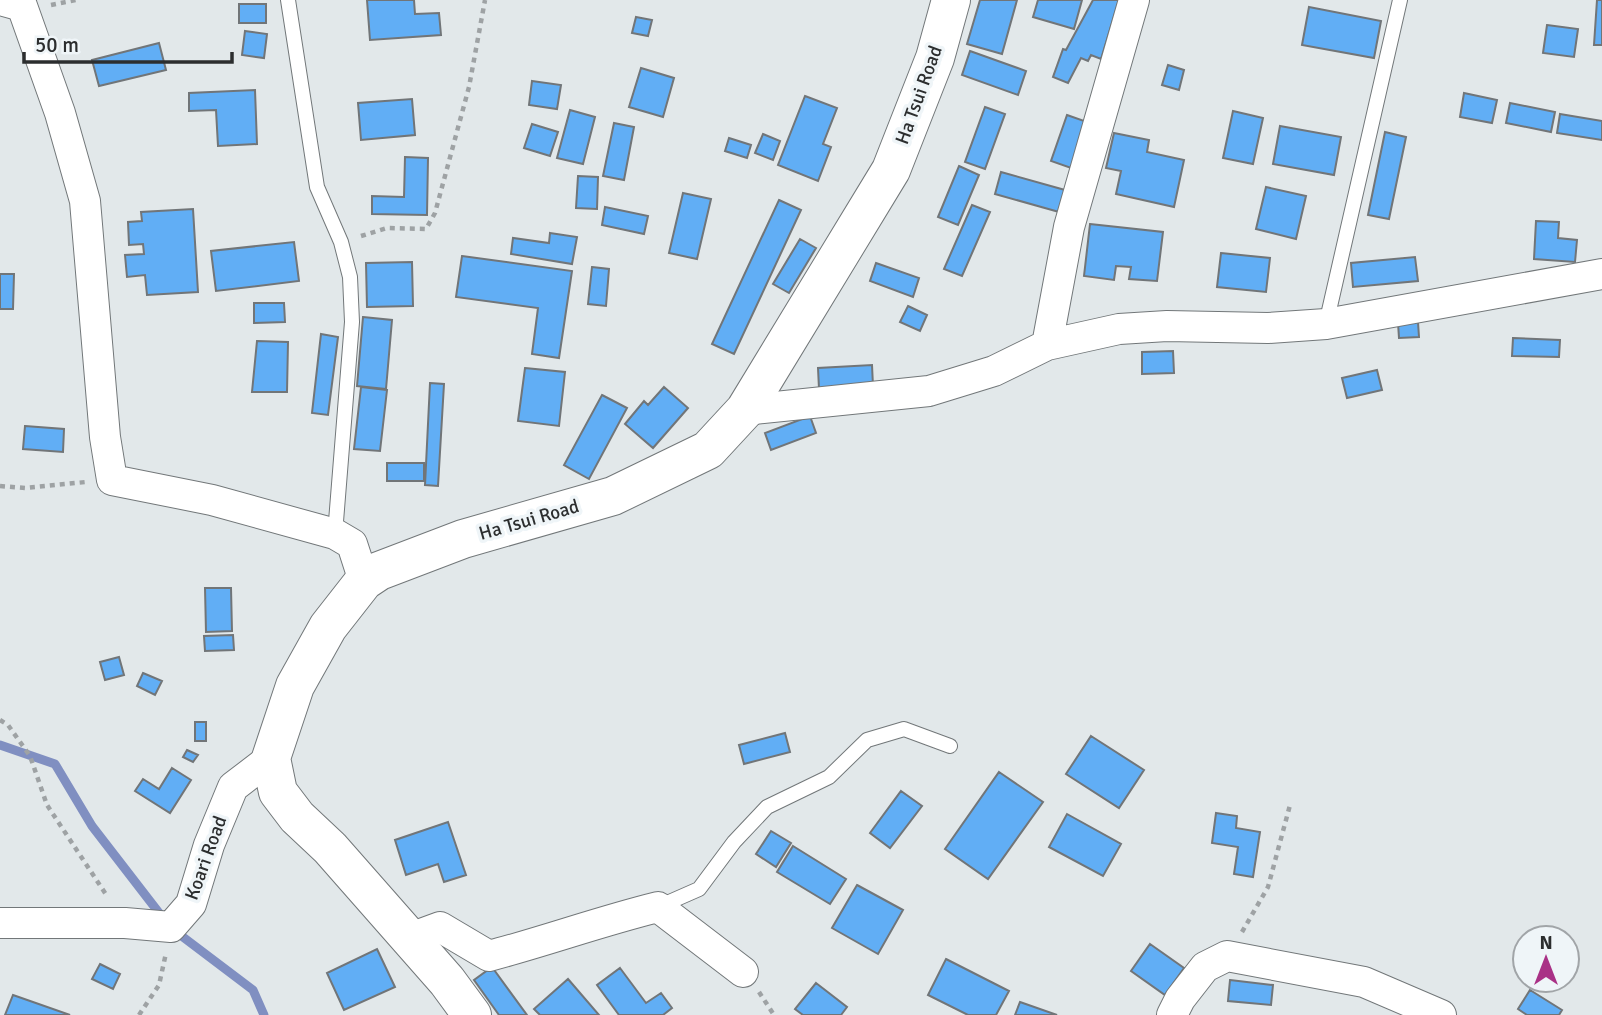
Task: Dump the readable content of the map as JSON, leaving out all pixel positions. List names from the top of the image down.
{
  "streets": {
    "street": ["Ha Tsui Road", "Koari Road"]
  },
  "crossings": [
    ["Ha Tsui Road", "Koari Road"]
  ],
  "scale_bar": "50 m",
  "north": "top"
}
